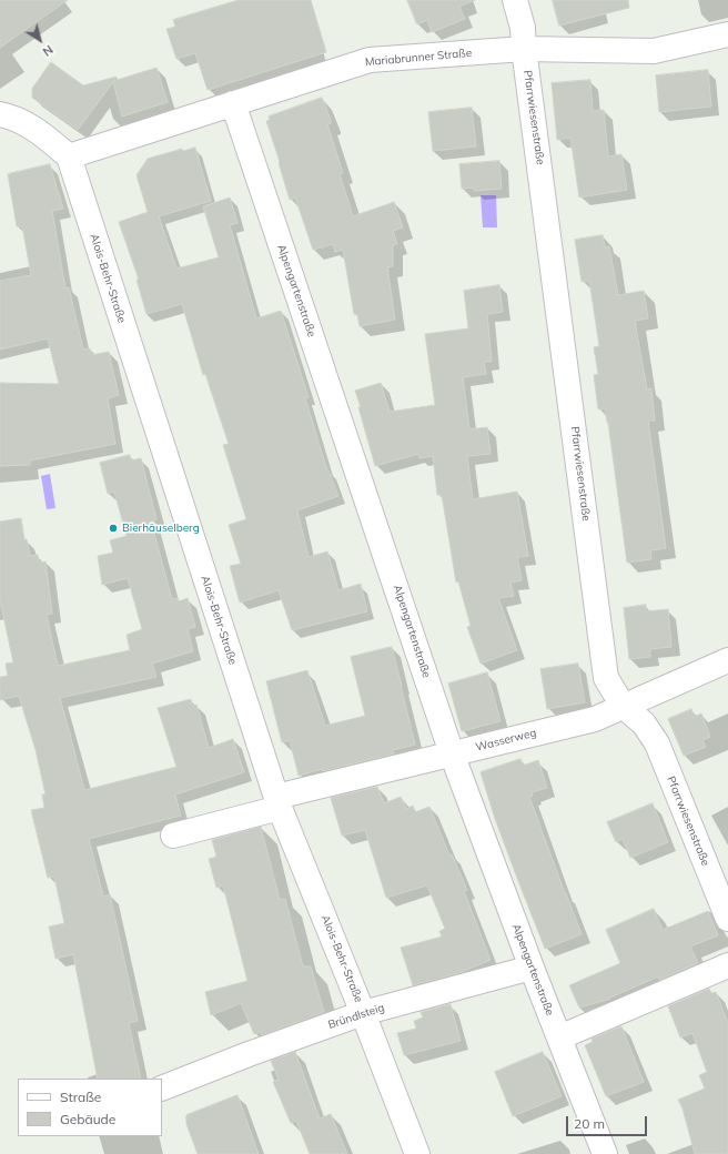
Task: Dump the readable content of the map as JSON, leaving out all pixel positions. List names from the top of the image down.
{
  "streets": {
    "street": [
      "Mariabrunner Straße",
      "Pfarrwiesenstraße",
      "Alois-Behr-Straße",
      "Alpengartenstraße",
      "Wasserweg",
      "Bründlsteig"
    ]
  },
  "crossings": [
    ["Mariabrunner Straße", "Pfarrwiesenstraße"],
    ["Mariabrunner Straße", "Alois-Behr-Straße"],
    ["Mariabrunner Straße", "Alpengartenstraße"],
    ["Pfarrwiesenstraße", "Wasserweg"],
    ["Alois-Behr-Straße", "Wasserweg"],
    ["Alois-Behr-Straße", "Bründlsteig"],
    ["Alpengartenstraße", "Wasserweg"],
    ["Alpengartenstraße", "Bründlsteig"]
  ],
  "places": ["Bierhäuselberg"],
  "legend": ["Straße", "Gebäude"],
  "scale_bar": "20 m",
  "north": "bottom right"
}
